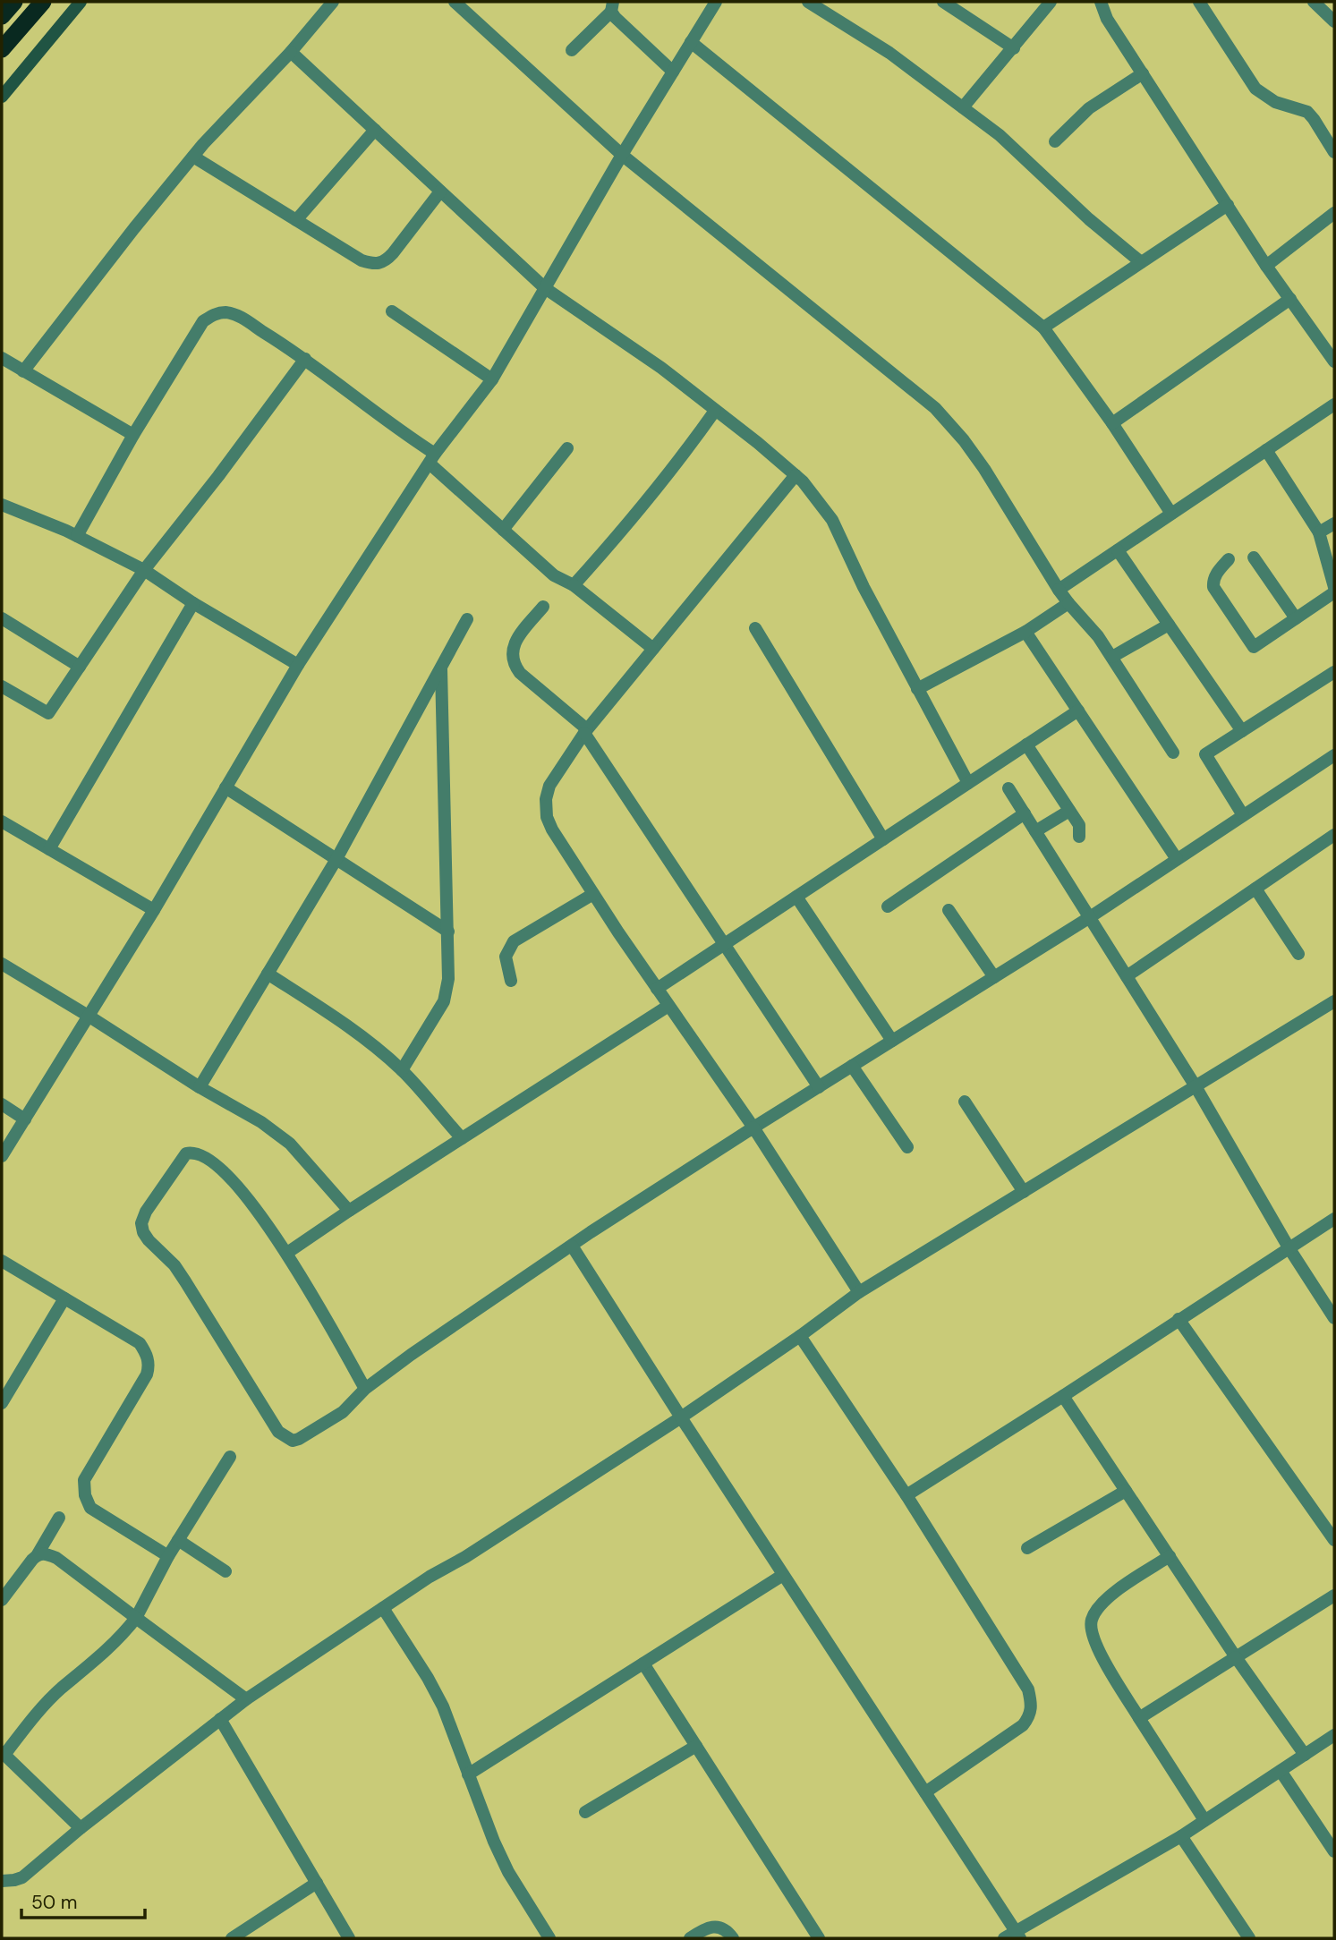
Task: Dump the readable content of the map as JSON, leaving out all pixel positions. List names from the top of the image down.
{
  "scale_bar": "50 m"
}
